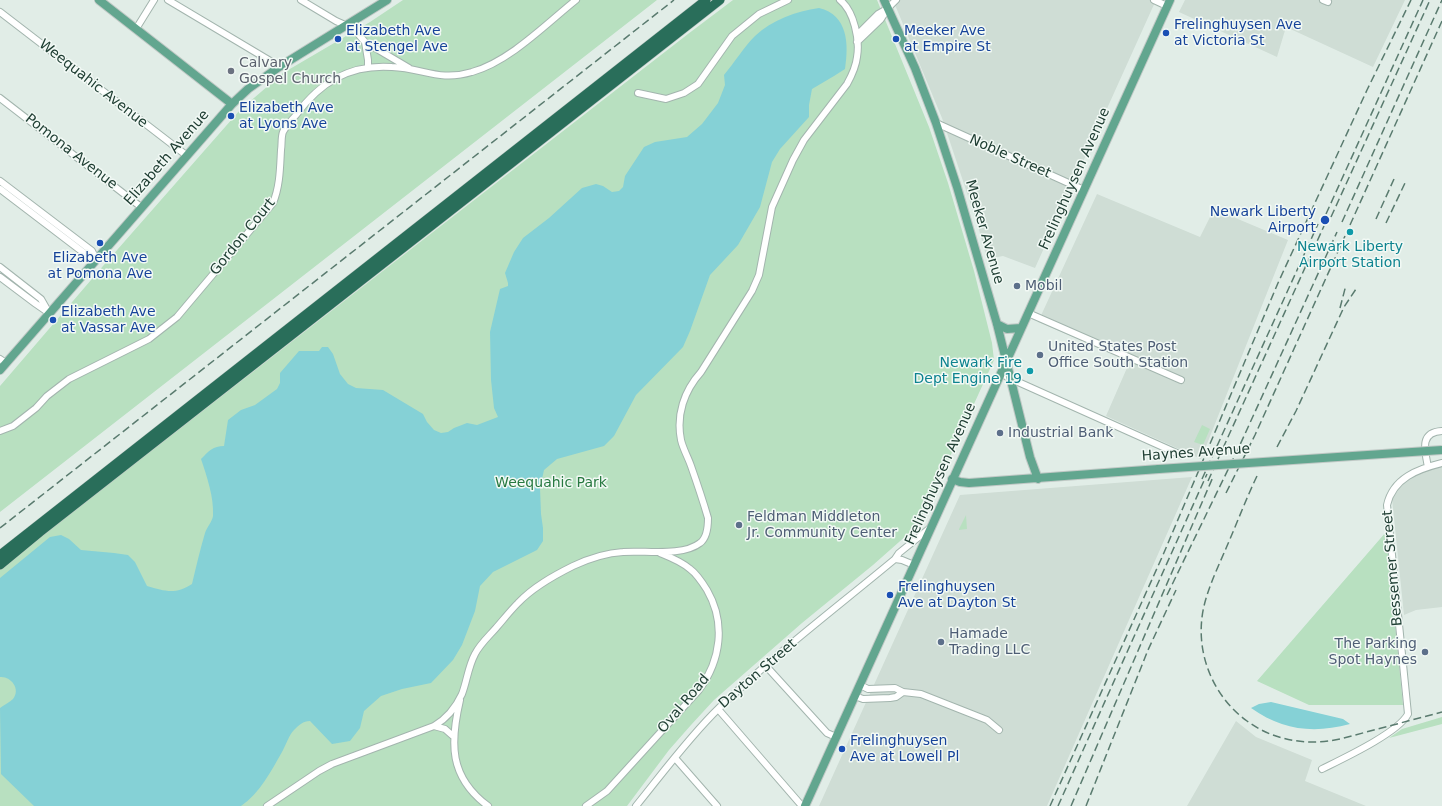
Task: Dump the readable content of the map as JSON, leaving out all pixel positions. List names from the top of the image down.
{
  "streets": {
    "main road": [
      "Elizabeth Avenue",
      "Frelinghuysen Avenue",
      "Meeker Avenue",
      "Haynes Avenue"
    ],
    "street": [
      "Weequahic Avenue",
      "Pomona Avenue",
      "Noble Street",
      "Gordon Court",
      "Bessemer Street",
      "Dayton Street",
      "Oval Road"
    ]
  },
  "crossings": [
    ["Weequahic Avenue", "Elizabeth Avenue"],
    ["Pomona Avenue", "Elizabeth Avenue"],
    ["Noble Street", "Frelinghuysen Avenue"],
    ["Noble Street", "Meeker Avenue"],
    ["Frelinghuysen Avenue", "Meeker Avenue"],
    ["Frelinghuysen Avenue", "Haynes Avenue"],
    ["Frelinghuysen Avenue", "Dayton Street"],
    ["Meeker Avenue", "Haynes Avenue"]
  ],
  "parks": ["Weequahic Park"],
  "places": [
    "Frelinghuysen Ave at Victoria St",
    "Elizabeth Ave at Stengel Ave",
    "Meeker Ave at Empire St",
    "Calvary Gospel Church",
    "Elizabeth Ave at Lyons Ave",
    "Newark Liberty Airport",
    "Newark Liberty Airport Station",
    "Elizabeth Ave at Pomona Ave",
    "Mobil",
    "Elizabeth Ave at Vassar Ave",
    "United States Post Office South Station",
    "Newark Fire Dept Engine 19",
    "Industrial Bank",
    "Feldman Middleton Jr. Community Center",
    "Frelinghuysen Ave at Dayton St",
    "Hamade Trading LLC",
    "The Parking Spot Haynes",
    "Frelinghuysen Ave at Lowell Pl"
  ]
}
